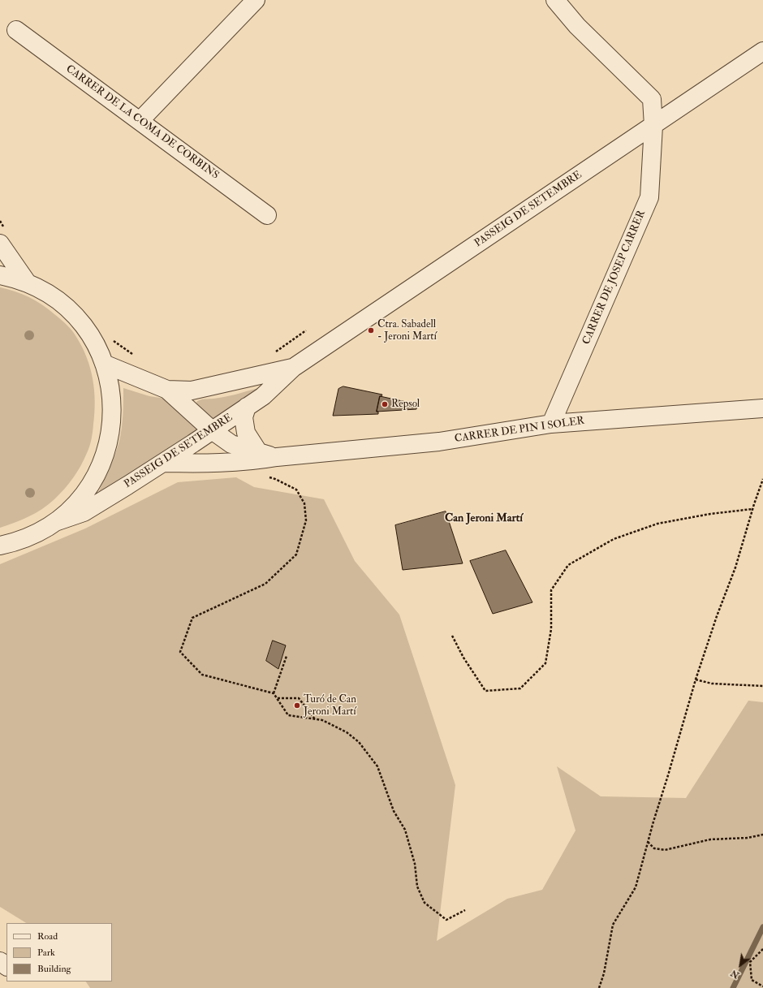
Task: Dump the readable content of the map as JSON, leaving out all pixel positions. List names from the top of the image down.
{
  "streets": {
    "street": [
      "CARRER DE LA COMA DE CORBINS",
      "PASSEIG DE SETEMBRE",
      "CARRER DE JOSEP CARRER",
      "CARRER DE PIN I SOLER"
    ]
  },
  "crossings": [
    ["PASSEIG DE SETEMBRE", "CARRER DE JOSEP CARRER"],
    ["PASSEIG DE SETEMBRE", "CARRER DE PIN I SOLER"],
    ["CARRER DE JOSEP CARRER", "CARRER DE PIN I SOLER"]
  ],
  "districts": ["Can Jeroni Martí"],
  "places": ["Ctra. Sabadell - Jeroni Martí", "Repsol", "Turó de Can Jeroni Martí"],
  "legend": ["Road", "Park", "Building"],
  "north": "bottom left"
}
